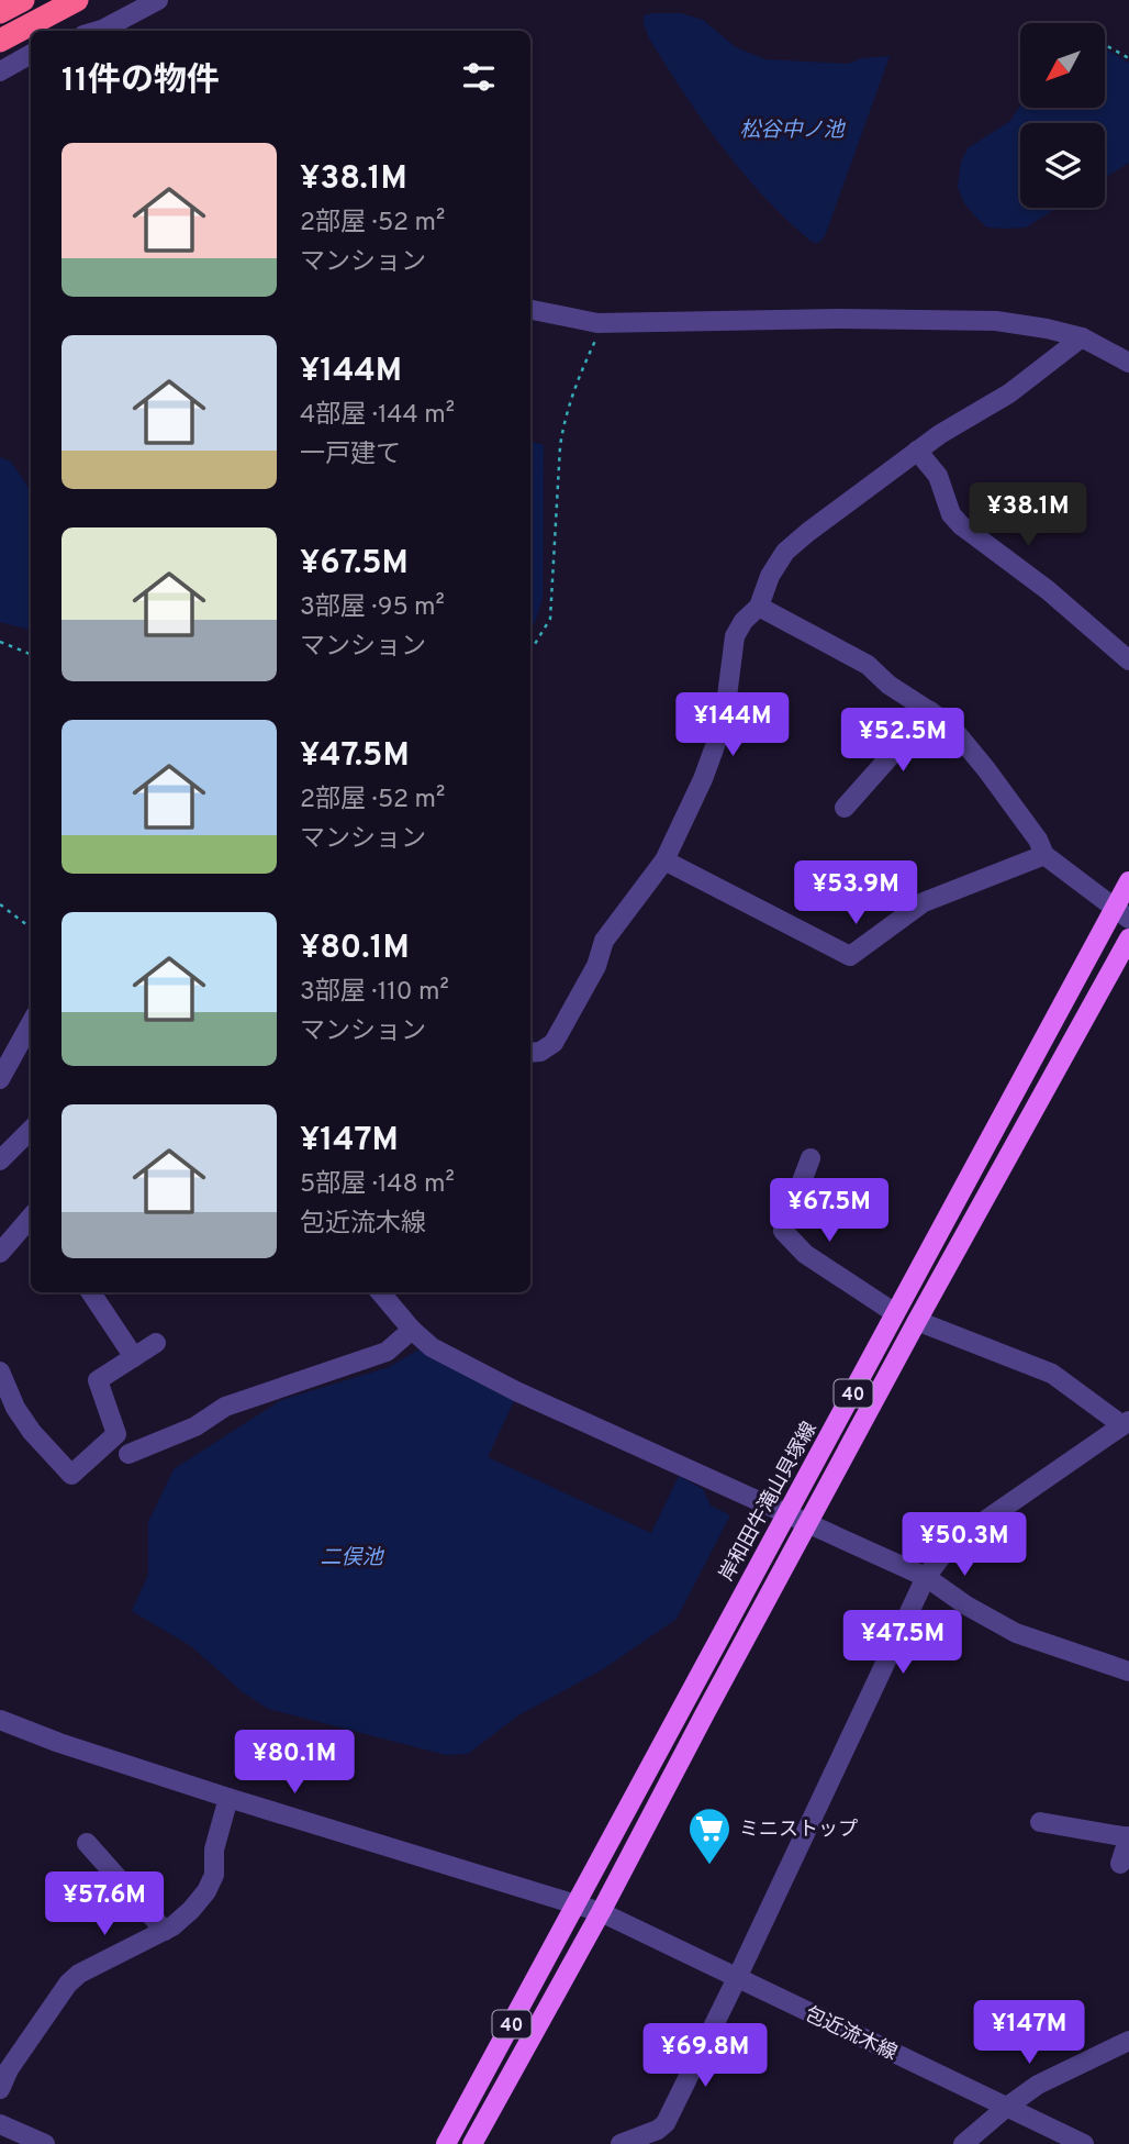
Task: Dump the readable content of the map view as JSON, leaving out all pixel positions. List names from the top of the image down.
{
  "streets": {
    "main road": ["40", "岸和田牛滝山貝塚線"],
    "street": ["包近流木線"]
  },
  "crossings": [
    ["40", "包近流木線"],
    ["岸和田牛滝山貝塚線", "包近流木線"]
  ],
  "water": ["松谷中ノ池", "二俣池"],
  "places": {
    "supermarket": ["ミニストップ"]
  },
  "north": "bottom left",
  "page": {
    "heading": "11件の物件",
    "list": [
      {
        "name": "¥38.1M",
        "note": "2部屋 · 52 m² · マンション"
      },
      {
        "name": "¥144M",
        "note": "4部屋 · 144 m² · 一戸建て"
      },
      {
        "name": "¥67.5M",
        "note": "3部屋 · 95 m² · マンション"
      },
      {
        "name": "¥47.5M",
        "note": "2部屋 · 52 m² · マンション"
      },
      {
        "name": "¥80.1M",
        "note": "3部屋 · 110 m² · マンション"
      },
      {
        "name": "¥147M",
        "note": "5部屋 · 148 m² · 包近流木線"
      }
    ],
    "price": [
      "¥38.1M",
      "¥144M",
      "¥52.5M",
      "¥53.9M",
      "¥67.5M",
      "¥50.3M",
      "¥47.5M",
      "¥80.1M",
      "¥57.6M",
      "¥147M",
      "¥69.8M"
    ]
  }
}
